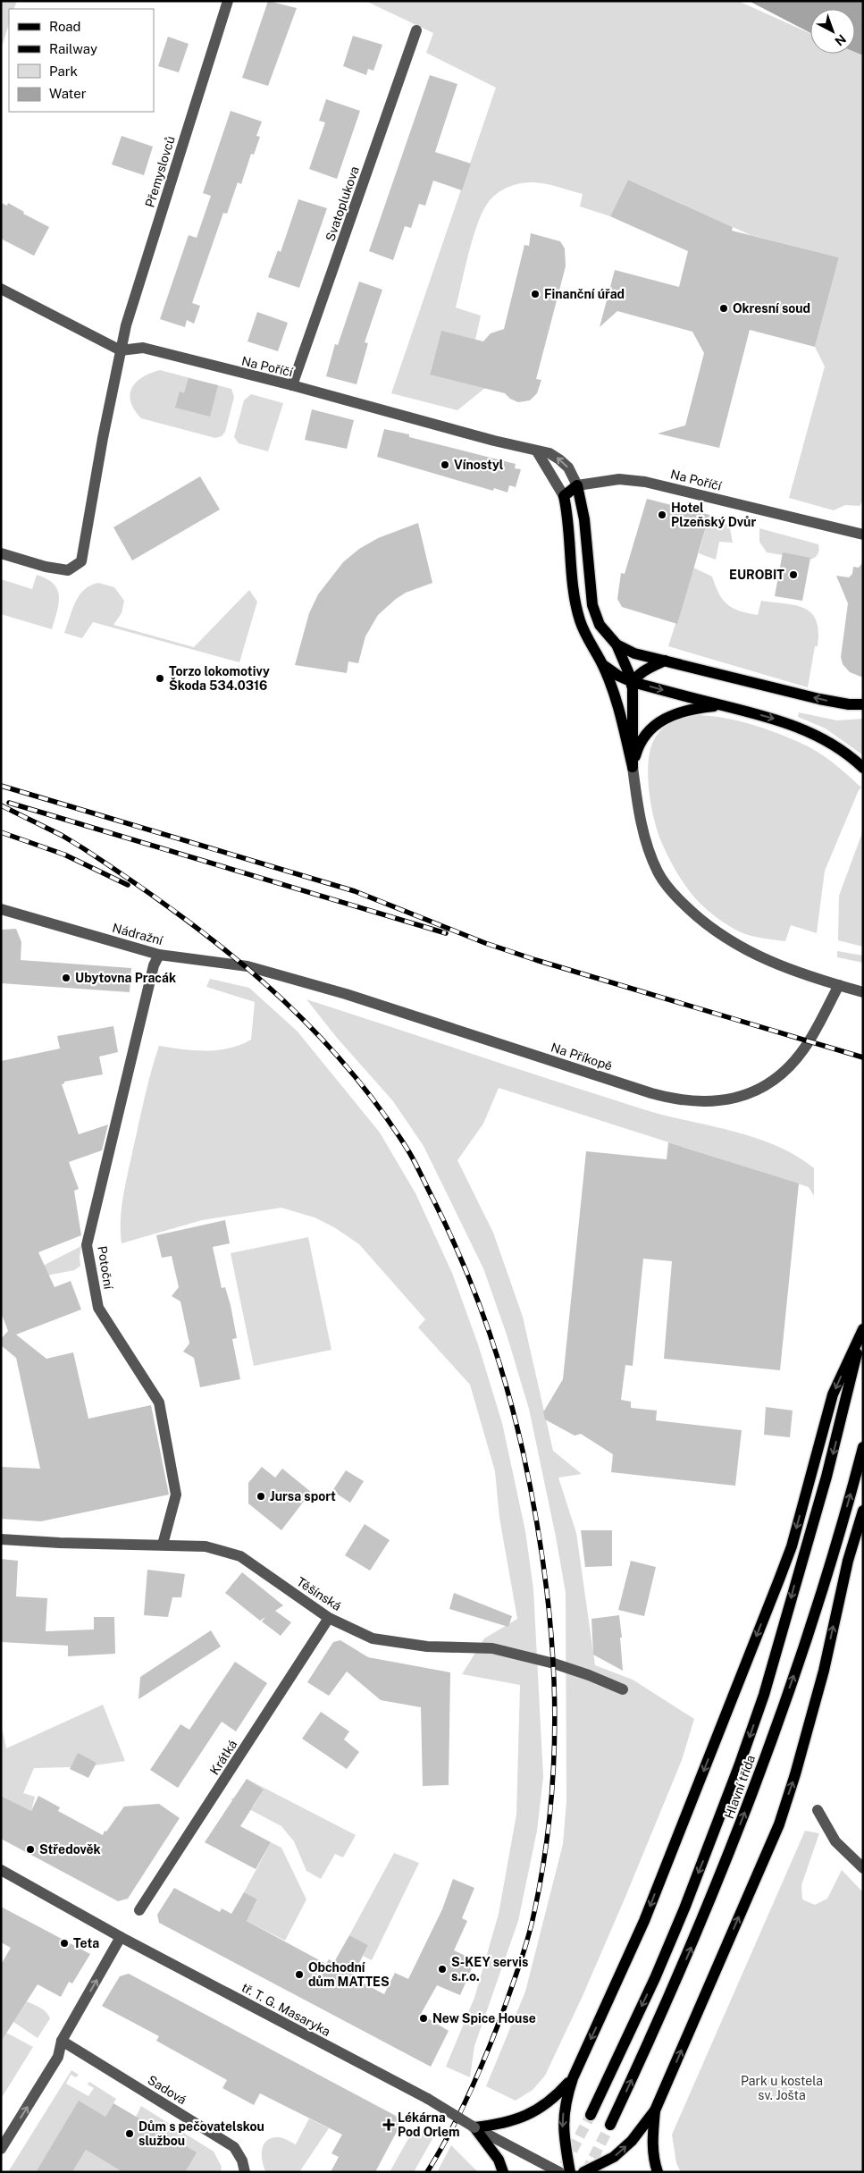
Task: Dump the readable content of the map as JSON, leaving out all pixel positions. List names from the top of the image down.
{
  "streets": {
    "main road": ["Hlavní třída"],
    "street": [
      "Přemyslovců",
      "Svatoplukova",
      "Na Poříčí",
      "Nádražní",
      "Na Příkopě",
      "Potoční",
      "Těšínská",
      "Krátká",
      "tř. T. G. Masaryka",
      "Sadová"
    ]
  },
  "crossings": [
    ["Přemyslovců", "Na Poříčí"],
    ["Svatoplukova", "Na Poříčí"],
    ["Nádražní", "Na Příkopě"],
    ["Nádražní", "Potoční"],
    ["Potoční", "Těšínská"],
    ["Těšínská", "Krátká"]
  ],
  "parks": ["Park u kostela sv. Jošta"],
  "places": {
    "other": [
      "Finanční úřad",
      "Okresní soud",
      "Vínostyl",
      "Hotel Plzeňský Dvůr",
      "EUROBIT",
      "Torzo lokomotivy Škoda 534.0316",
      "Ubytovna Pracák",
      "Jursa sport",
      "Středověk",
      "Teta",
      "S-KEY servis s.r.o.",
      "Obchodní dům MATTES",
      "New Spice House",
      "Dům s pečovatelskou službou"
    ],
    "health": ["Lékárna Pod Orlem"]
  },
  "legend": [
    "Road",
    "Railway",
    "Park",
    "Water"
  ],
  "north": "bottom right"
}
